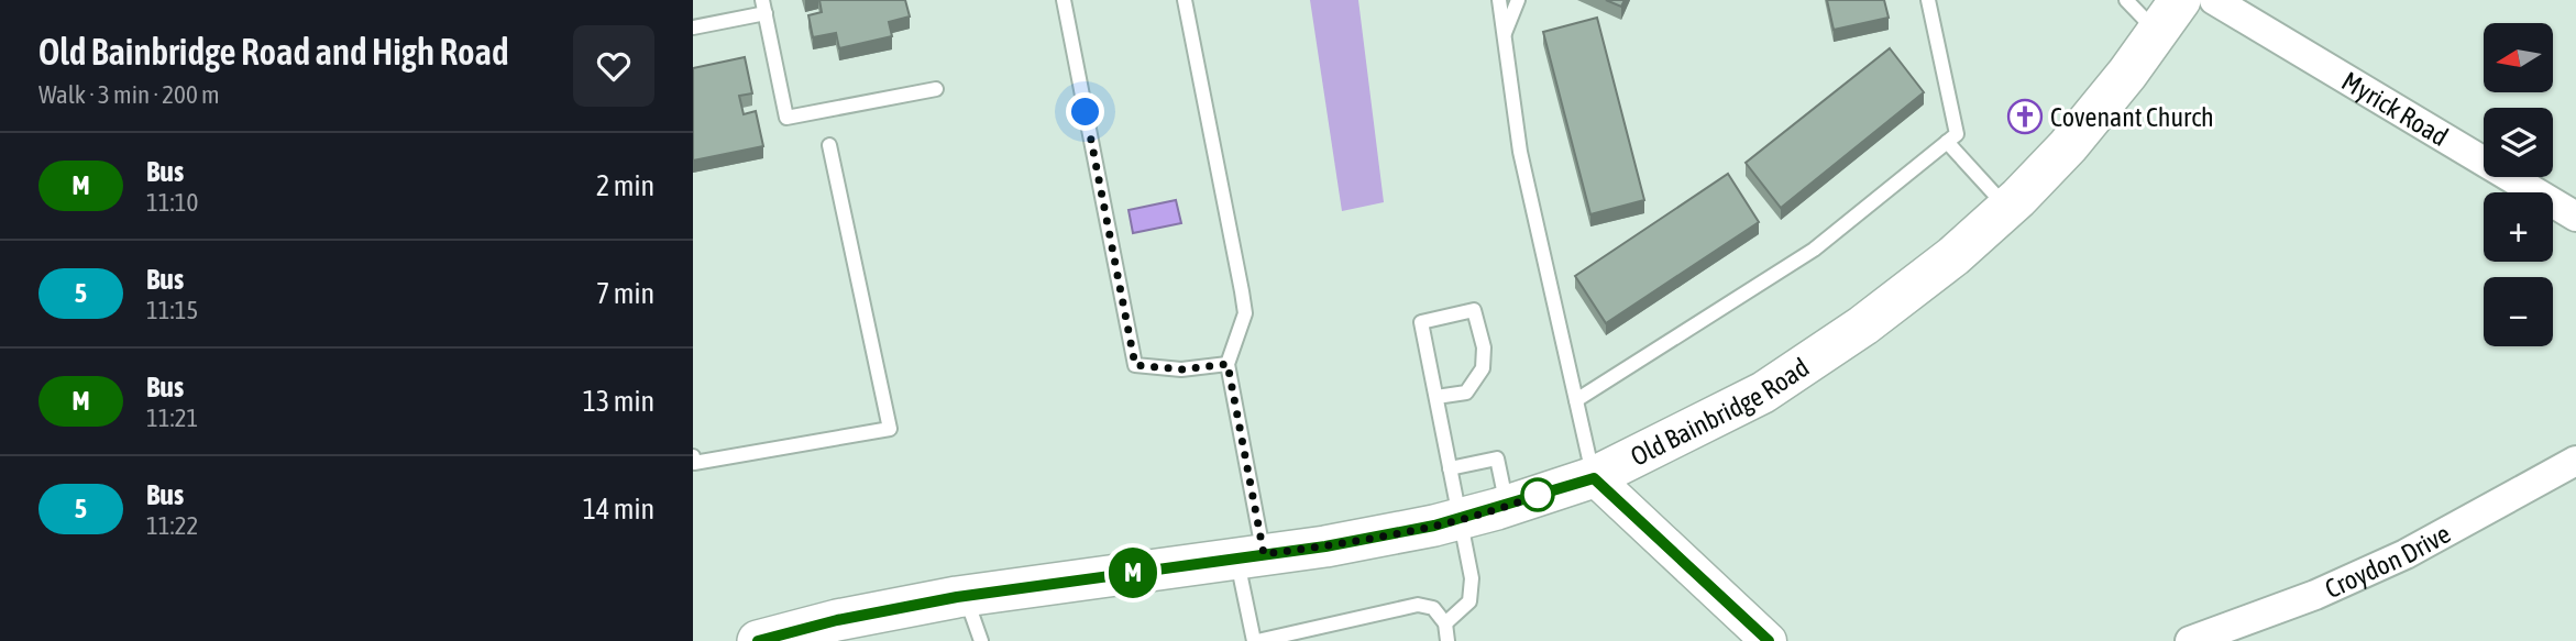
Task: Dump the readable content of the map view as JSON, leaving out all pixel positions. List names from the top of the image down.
{
  "streets": {
    "main road": ["Old Bainbridge Road"],
    "street": ["Myrick Road", "Croydon Drive"]
  },
  "places": {
    "church": ["Covenant Church"]
  },
  "lines": ["bus line M"],
  "north": "left",
  "page": {
    "heading": ["Old Bainbridge Road and High Road", "Walk · 3 min · 200 m"],
    "on_map": "M",
    "map_buttons": ["+", "−"],
    "list": [
      {
        "mark": "M",
        "name": "Bus",
        "note": "11:10",
        "value": "2 min"
      },
      {
        "mark": "5",
        "name": "Bus",
        "note": "11:15",
        "value": "7 min"
      },
      {
        "mark": "M",
        "name": "Bus",
        "note": "11:21",
        "value": "13 min"
      },
      {
        "mark": "5",
        "name": "Bus",
        "note": "11:22",
        "value": "14 min"
      }
    ]
  }
}
